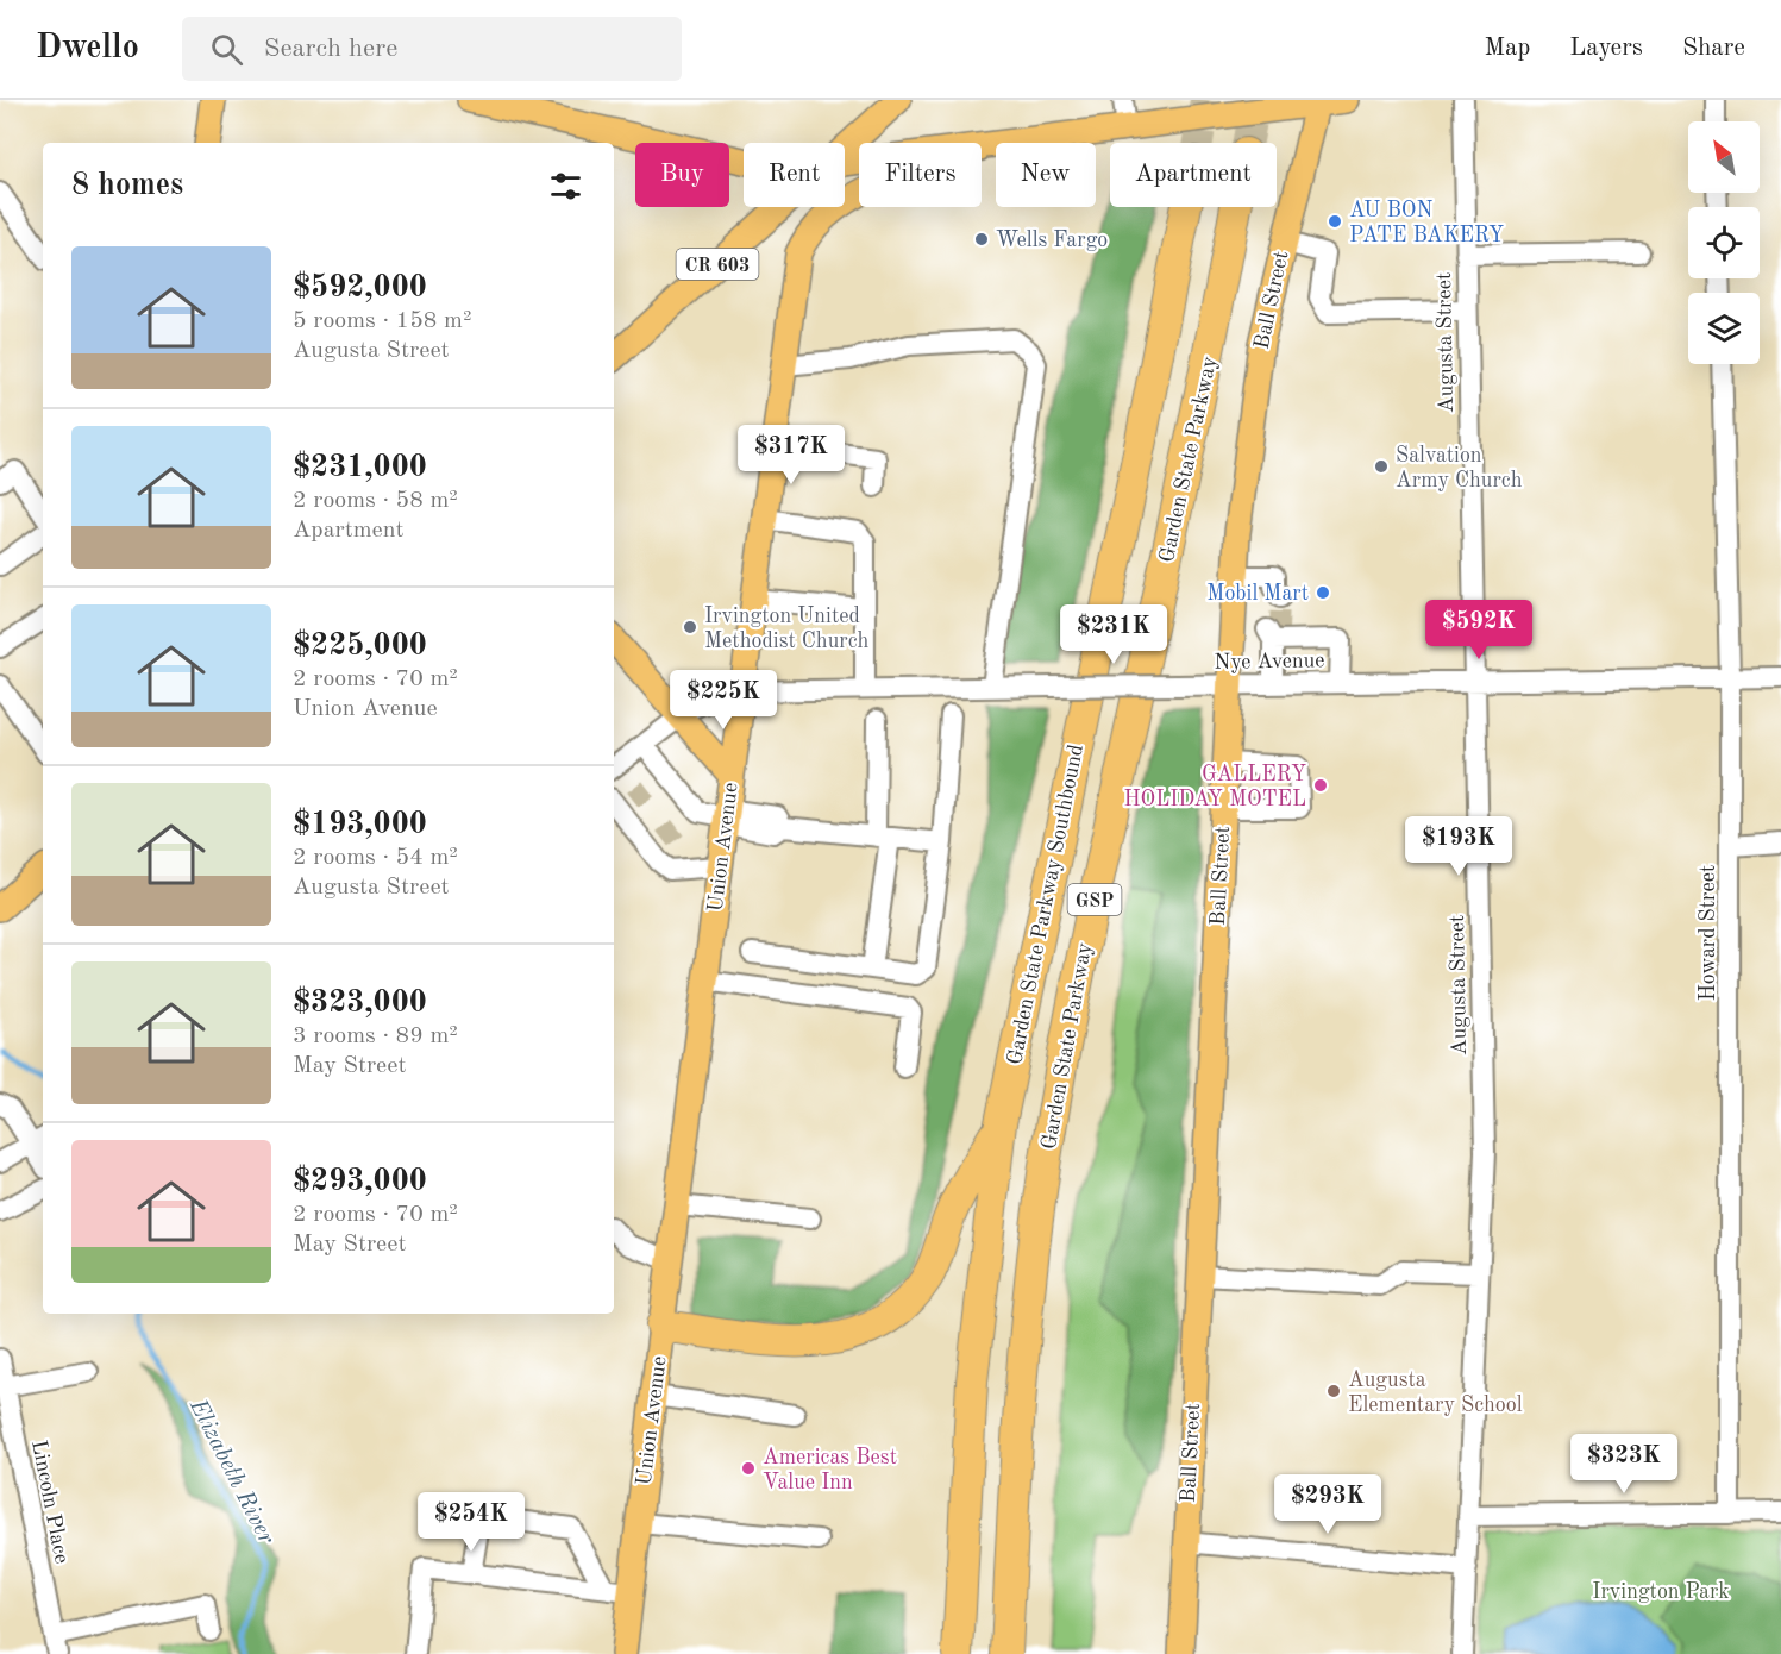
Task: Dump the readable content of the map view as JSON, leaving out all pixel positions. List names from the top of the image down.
{
  "streets": {
    "highway": ["Garden State Parkway", "GSP", "Garden State Parkway Southbound"],
    "main road": ["CR 603", "Ball Street", "Union Avenue"],
    "street": [
      "Augusta Street",
      "Nye Avenue",
      "Howard Street",
      "Lincoln Place"
    ]
  },
  "crossings": [
    ["Ball Street", "Nye Avenue"],
    ["Augusta Street", "Nye Avenue"],
    ["Nye Avenue", "Union Avenue"],
    ["Nye Avenue", "Howard Street"]
  ],
  "water": ["Elizabeth River"],
  "parks": ["Irvington Park"],
  "places": [
    "AU BON PATE BAKERY",
    "Wells Fargo",
    "Salvation Army Church",
    "Mobil Mart",
    "Irvington United Methodist Church",
    "GALLERY HOLIDAY MOTEL",
    "Augusta Elementary School",
    "Americas Best Value Inn"
  ],
  "north": "top left",
  "page": {
    "header": "Dwello",
    "search": "Search here",
    "nav": ["Map", "Layers", "Share"],
    "chip": [
      "Buy",
      "Rent",
      "Filters",
      "New",
      "Apartment"
    ],
    "heading": "8 homes",
    "list": [
      {
        "name": "$592,000",
        "note": "5 rooms · 158 m² · Augusta Street"
      },
      {
        "name": "$231,000",
        "note": "2 rooms · 58 m² · Apartment"
      },
      {
        "name": "$225,000",
        "note": "2 rooms · 70 m² · Union Avenue"
      },
      {
        "name": "$193,000",
        "note": "2 rooms · 54 m² · Augusta Street"
      },
      {
        "name": "$323,000",
        "note": "3 rooms · 89 m² · May Street"
      },
      {
        "name": "$293,000",
        "note": "2 rooms · 70 m² · May Street"
      }
    ],
    "price": [
      "$317K",
      "$592K",
      "$231K",
      "$225K",
      "$193K",
      "$323K",
      "$293K",
      "$254K"
    ]
  }
}
